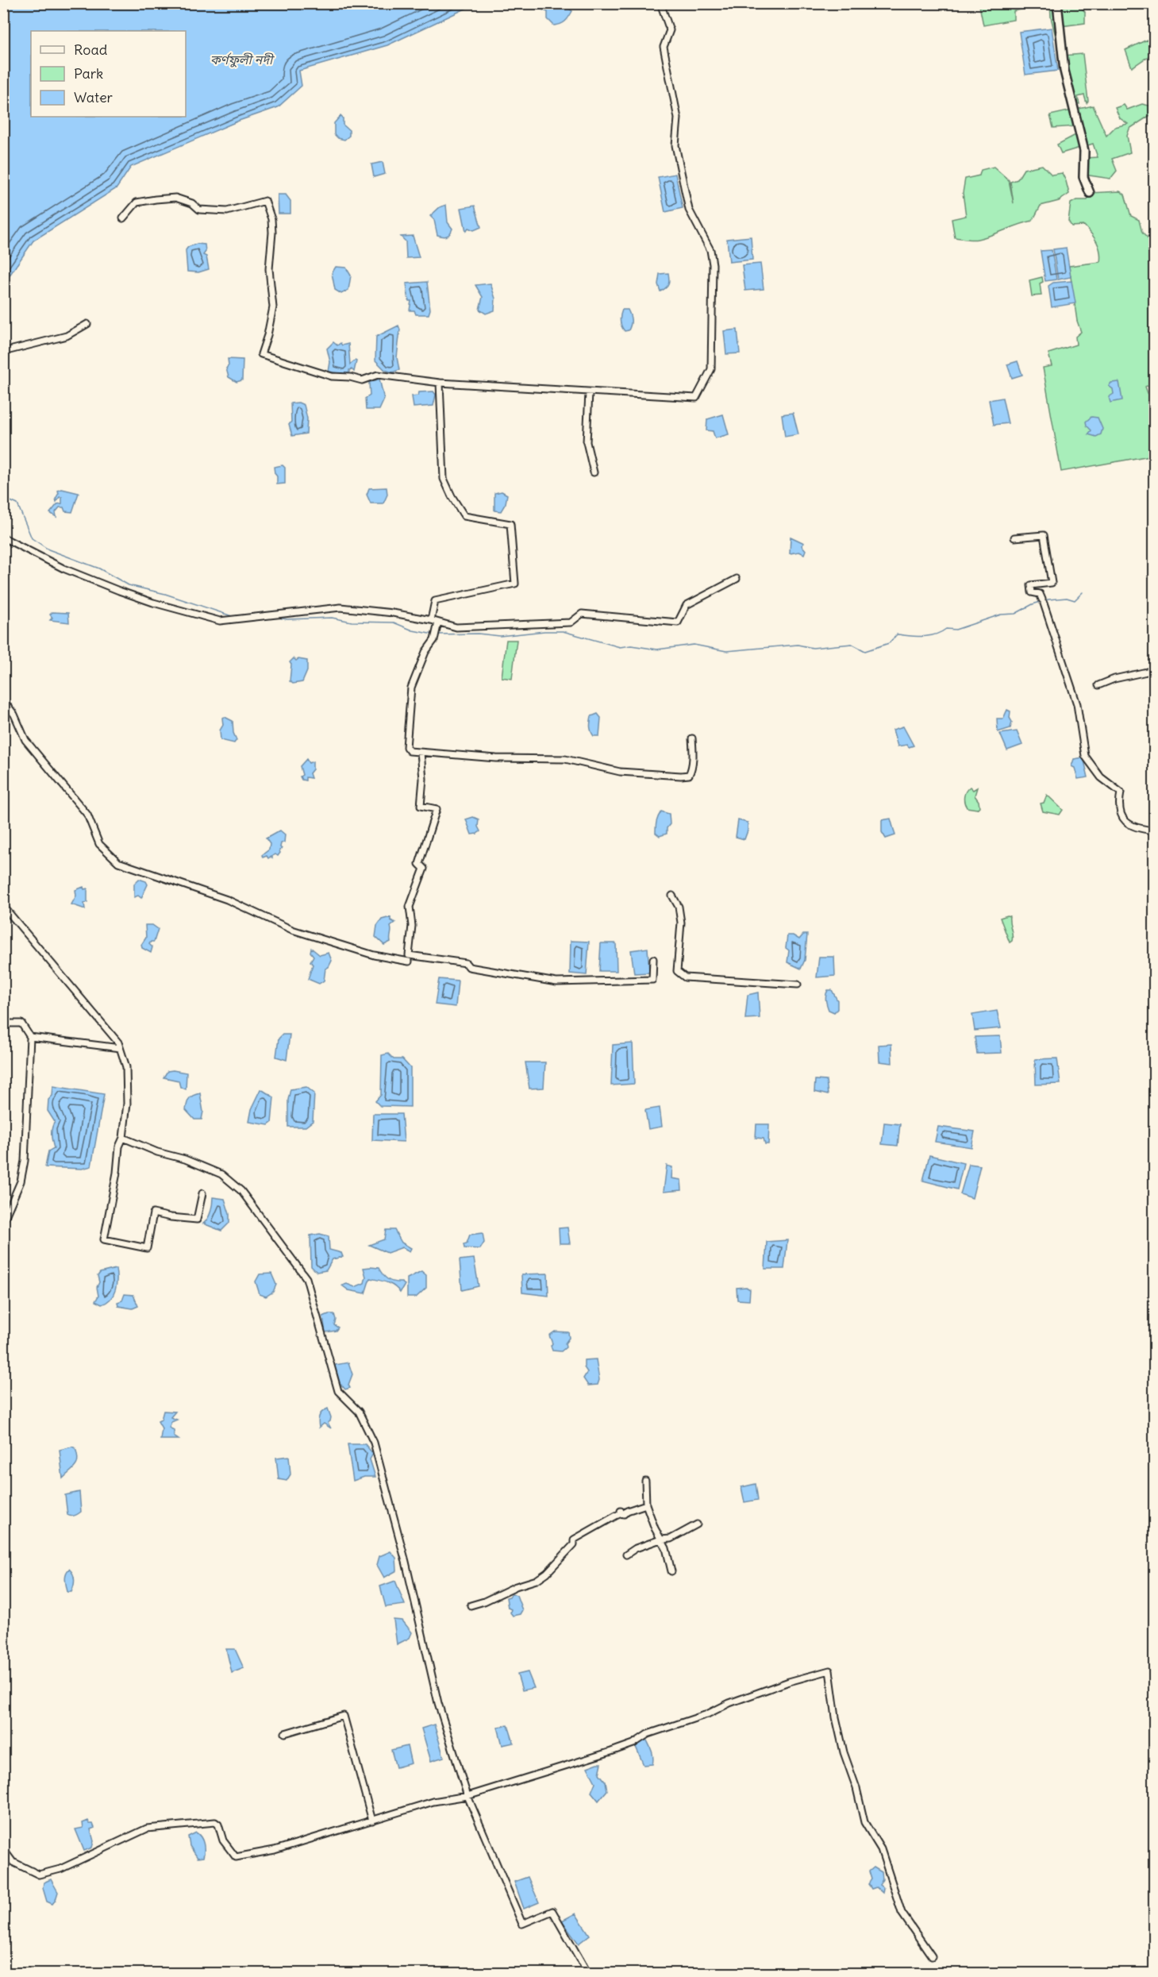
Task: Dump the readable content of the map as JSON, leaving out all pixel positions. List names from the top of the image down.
{
  "water": ["কর্ণফুলী নদী"],
  "legend": ["Road", "Park", "Water"]
}
